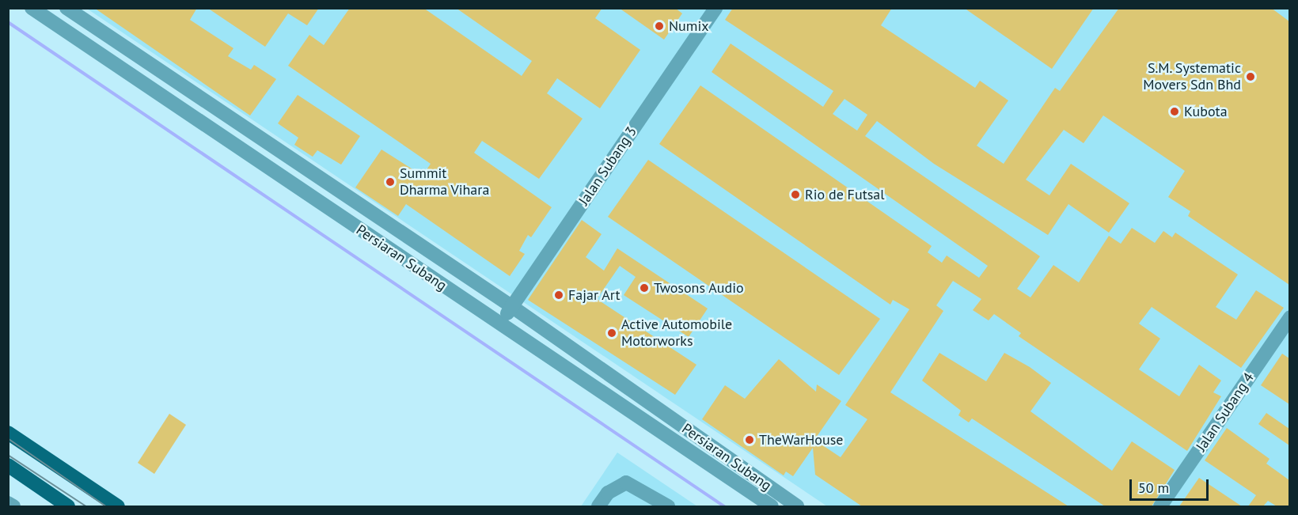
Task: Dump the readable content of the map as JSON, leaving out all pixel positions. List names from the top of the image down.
{
  "streets": {
    "street": ["Jalan Subang 3", "Persiaran Subang", "Jalan Subang 4"]
  },
  "crossings": [
    ["Jalan Subang 3", "Persiaran Subang"]
  ],
  "places": [
    "Numix",
    "S.M. Systematic Movers Sdn Bhd",
    "Kubota",
    "Summit Dharma Vihara",
    "Rio de Futsal",
    "Twosons Audio",
    "Fajar Art",
    "Active Automobile Motorworks",
    "TheWarHouse"
  ],
  "scale_bar": "50 m"
}
